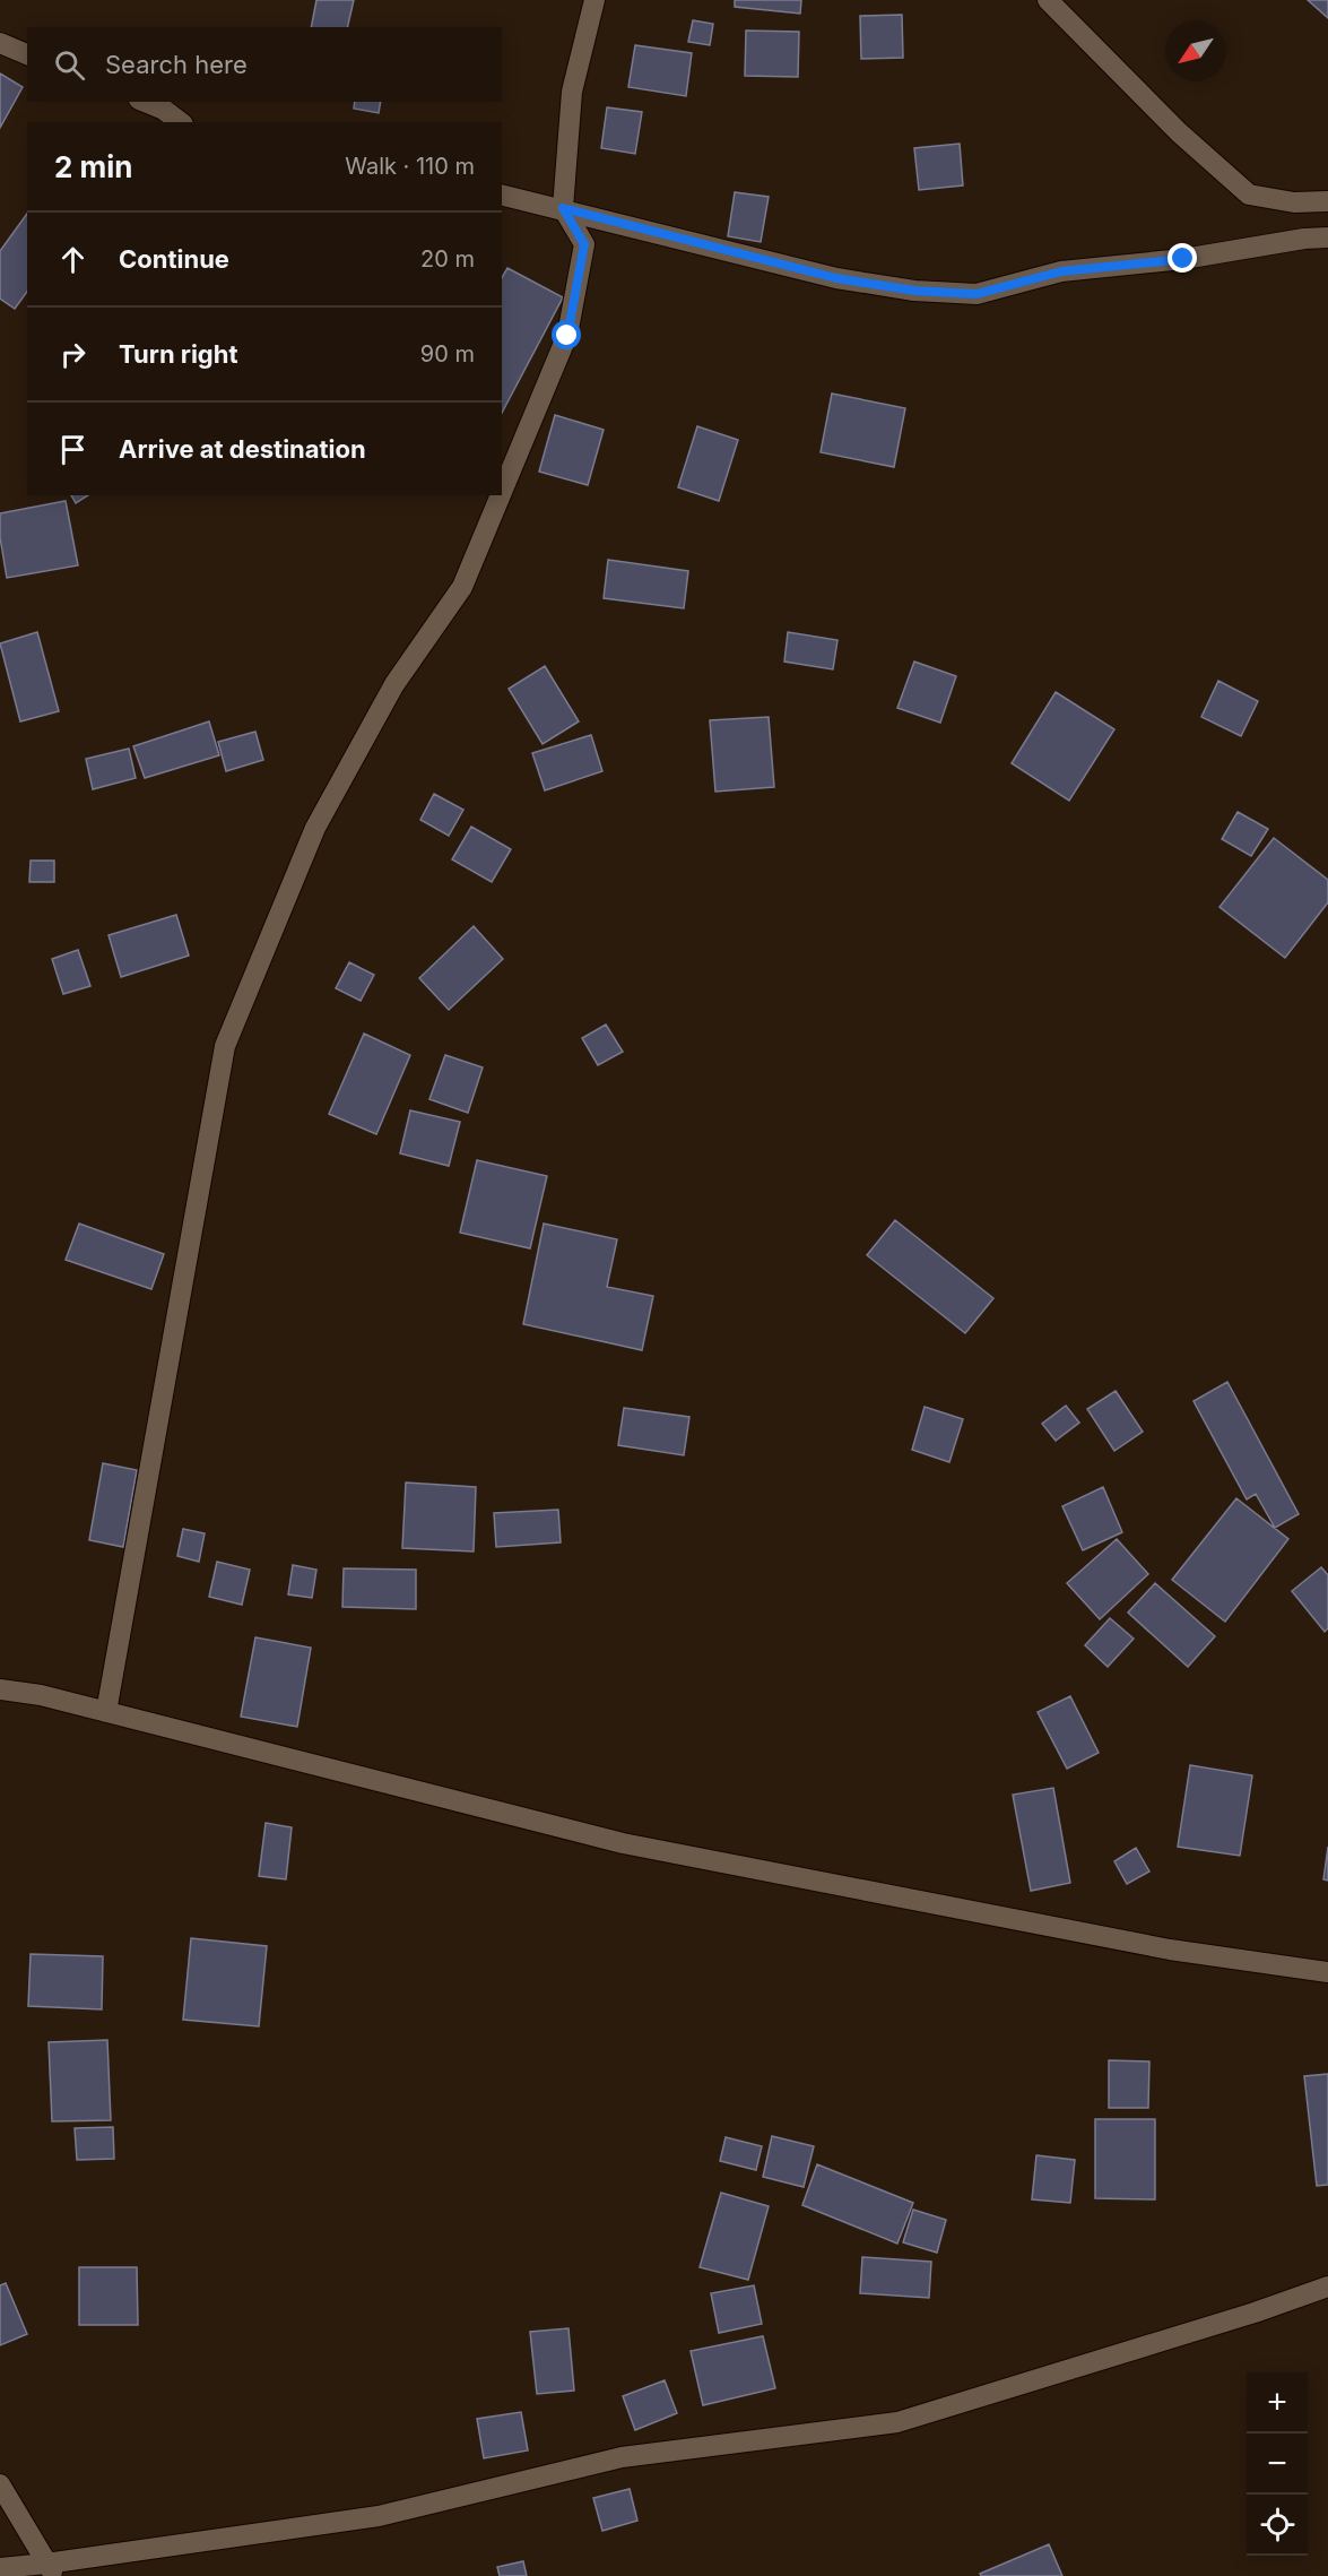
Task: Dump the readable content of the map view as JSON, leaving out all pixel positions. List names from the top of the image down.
{
  "north": "bottom left",
  "page": {
    "search": "Search here",
    "heading": ["2 min", "Walk · 110 m"],
    "list": [
      ["Continue", "20 m"],
      ["Turn right", "90 m"],
      "Arrive at destination"
    ],
    "map_buttons": ["+", "−"]
  }
}
